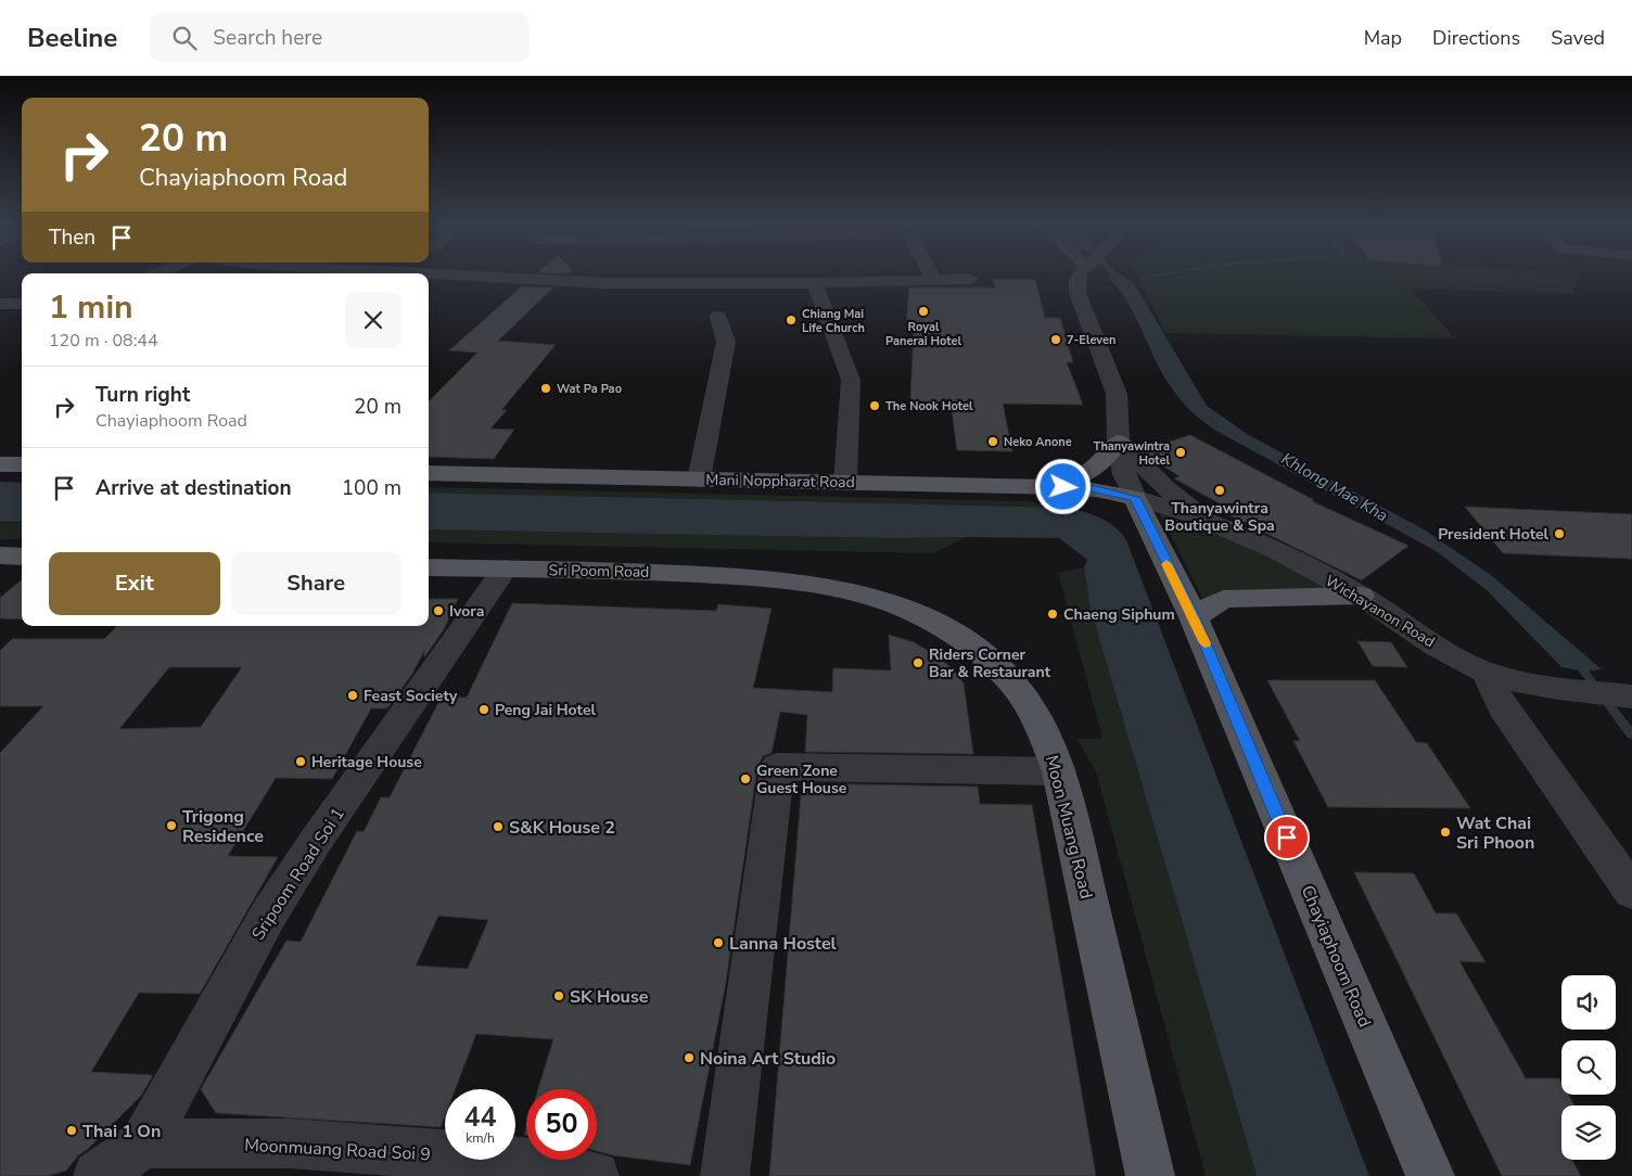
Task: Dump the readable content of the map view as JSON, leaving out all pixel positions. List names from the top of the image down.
{
  "streets": {
    "main road": [
      "Mani Noppharat Road",
      "Sri Poom Road",
      "Moon Muang Road",
      "Chayiaphoom Road"
    ],
    "street": ["Wichayanon Road", "Sripoom Road Soi 1", "Moonmuang Road Soi 9"]
  },
  "crossings": [
    ["Mani Noppharat Road", "Wichayanon Road"],
    ["Mani Noppharat Road", "Chayiaphoom Road"],
    ["Sri Poom Road", "Moon Muang Road"],
    ["Sri Poom Road", "Sripoom Road Soi 1"],
    ["Wichayanon Road", "Chayiaphoom Road"],
    ["Sripoom Road Soi 1", "Moonmuang Road Soi 9"]
  ],
  "water": ["Khlong Mae Kha"],
  "places": [
    "Royal Panerai Hotel",
    "Chiang Mai Life Church",
    "7-Eleven",
    "Wat Pa Pao",
    "The Nook Hotel",
    "Neko Anone",
    "Thanyawintra Hotel",
    "Thanyawintra Boutique & Spa",
    "President Hotel",
    "Ivora",
    "Chaeng Siphum",
    "Riders Corner Bar & Restaurant",
    "Feast Society",
    "Peng Jai Hotel",
    "Heritage House",
    "Green Zone Guest House",
    "Trigong Residence",
    "S&K House 2",
    "Wat Chai Sri Phoon",
    "Lanna Hostel",
    "SK House",
    "Noina Art Studio",
    "Thai 1 On"
  ],
  "page": {
    "header": "Beeline",
    "search": "Search here",
    "nav": ["Map", "Directions", "Saved"],
    "turn": ["20 m", "Chayiaphoom Road"],
    "then": "Then",
    "heading": ["1 min", "120 m · 08:44"],
    "list": [
      {
        "name": "Turn right",
        "note": "Chayiaphoom Road",
        "value": "20 m"
      },
      {
        "name": "Arrive at destination",
        "value": "100 m"
      }
    ],
    "buttons": ["Exit", "Share"],
    "speed": "44 km/h",
    "limit": "50"
  }
}
